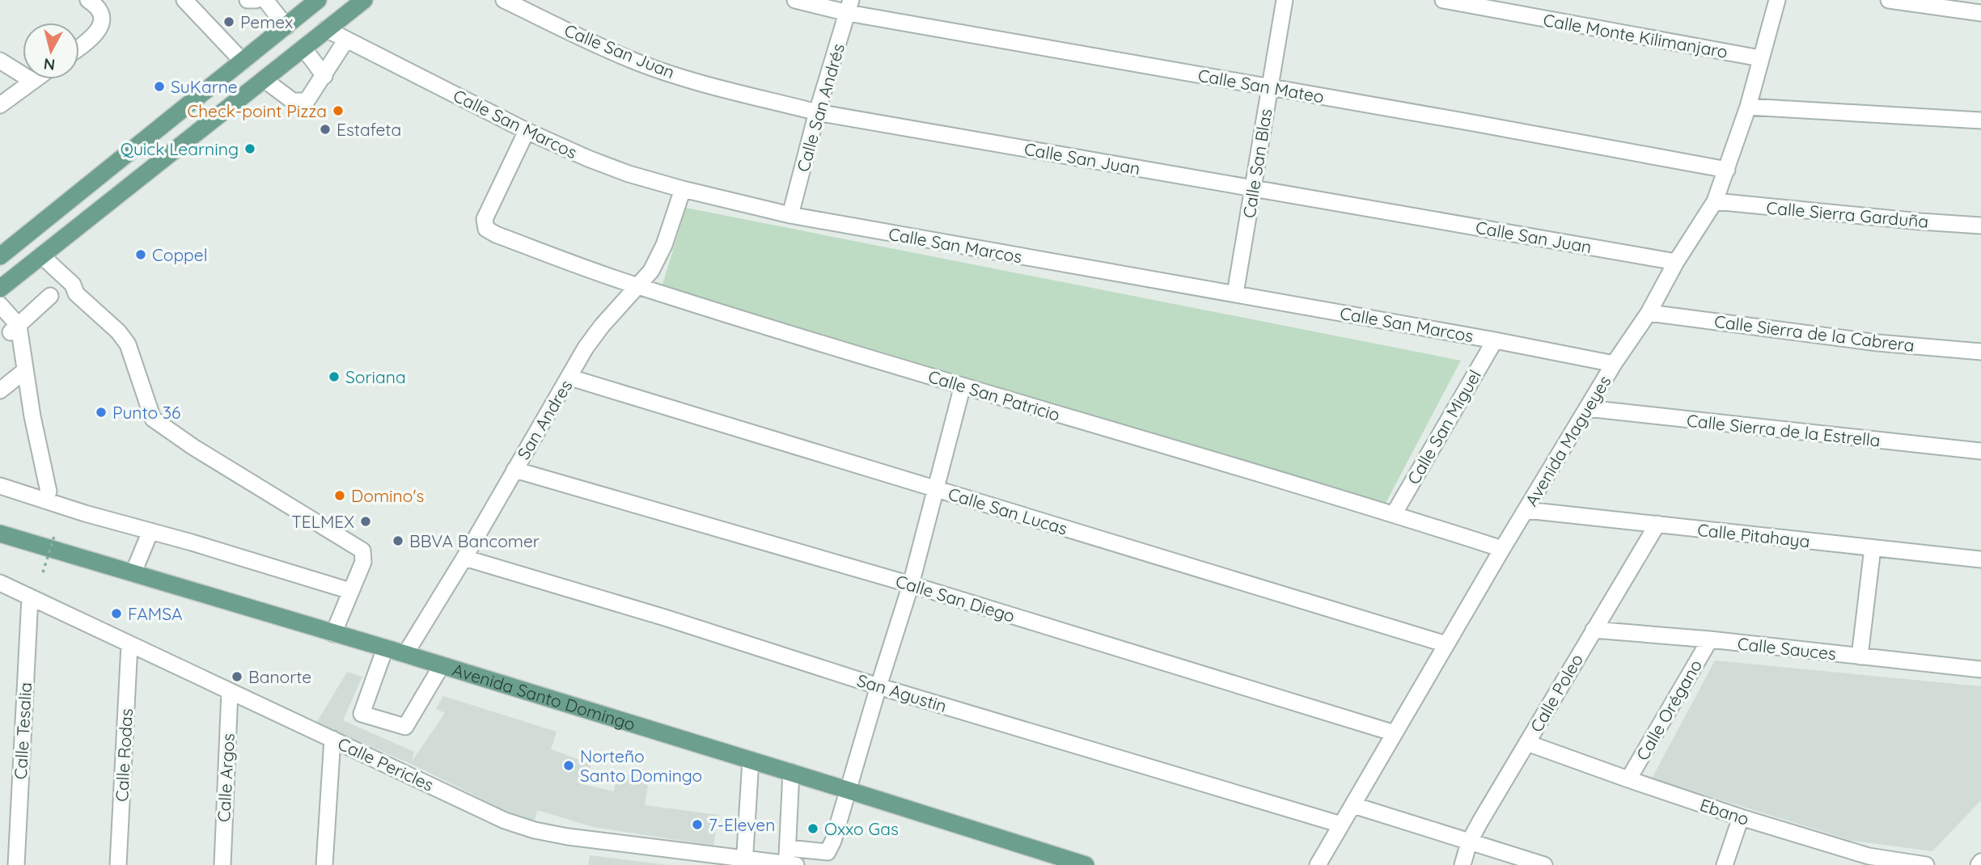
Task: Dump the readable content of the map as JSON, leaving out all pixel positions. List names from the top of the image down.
{
  "streets": {
    "main road": ["Avenida Santo Domingo"],
    "street": [
      "Calle Monte Kilimanjaro",
      "Calle San Juan",
      "Calle San Mateo",
      "Calle San Andrés",
      "Calle San Marcos",
      "Calle San Blas",
      "Calle Sierra Garduña",
      "Calle Sierra de la Cabrera",
      "Calle San Patricio",
      "San Andres",
      "Calle San Miguel",
      "Calle Sierra de la Estrella",
      "Avenida Magueyes",
      "Calle San Lucas",
      "Calle Pitahaya",
      "Calle San Diego",
      "Calle Sauces",
      "San Agustin",
      "Calle Poleo",
      "Calle Orégano",
      "Calle Tesalia",
      "Calle Rodas",
      "Calle Pericles",
      "Calle Argos",
      "Ebano"
    ]
  },
  "crossings": [
    ["Calle Monte Kilimanjaro", "Avenida Magueyes"],
    ["Calle San Juan", "Calle San Andrés"],
    ["Calle San Juan", "Calle San Blas"],
    ["Calle San Juan", "Avenida Magueyes"],
    ["Calle San Mateo", "Calle San Andrés"],
    ["Calle San Mateo", "Calle San Blas"],
    ["Calle San Mateo", "Avenida Magueyes"],
    ["Calle San Andrés", "Calle San Marcos"],
    ["Calle San Marcos", "Calle San Blas"],
    ["Calle San Marcos", "Calle San Patricio"],
    ["Calle San Marcos", "San Andres"],
    ["Calle San Marcos", "Calle San Miguel"],
    ["Calle San Marcos", "Avenida Magueyes"],
    ["Calle Sierra Garduña", "Avenida Magueyes"],
    ["Calle Sierra de la Cabrera", "Avenida Magueyes"],
    ["Calle San Patricio", "San Andres"],
    ["Calle San Patricio", "Calle San Miguel"],
    ["Calle San Patricio", "Avenida Magueyes"],
    ["San Andres", "Calle San Lucas"],
    ["San Andres", "Calle San Diego"],
    ["San Andres", "San Agustin"],
    ["San Andres", "Avenida Santo Domingo"],
    ["Calle Sierra de la Estrella", "Avenida Magueyes"],
    ["Avenida Magueyes", "Calle San Lucas"],
    ["Avenida Magueyes", "Calle Pitahaya"],
    ["Avenida Magueyes", "Calle San Diego"],
    ["Avenida Magueyes", "San Agustin"],
    ["Calle Pitahaya", "Calle Poleo"],
    ["Calle Sauces", "Calle Poleo"],
    ["Calle Sauces", "Calle Orégano"],
    ["Calle Poleo", "Ebano"],
    ["Calle Orégano", "Ebano"],
    ["Calle Tesalia", "Calle Pericles"],
    ["Calle Rodas", "Calle Pericles"],
    ["Calle Pericles", "Calle Argos"]
  ],
  "places": [
    "Pemex",
    "SuKarne",
    "Check-point Pizza",
    "Estafeta",
    "Quick Learning",
    "Coppel",
    "Soriana",
    "Punto 36",
    "Domino's",
    "TELMEX",
    "BBVA Bancomer",
    "FAMSA",
    "Banorte",
    "Norteño Santo Domingo",
    "7-Eleven",
    "Oxxo Gas"
  ],
  "north": "bottom"
}
